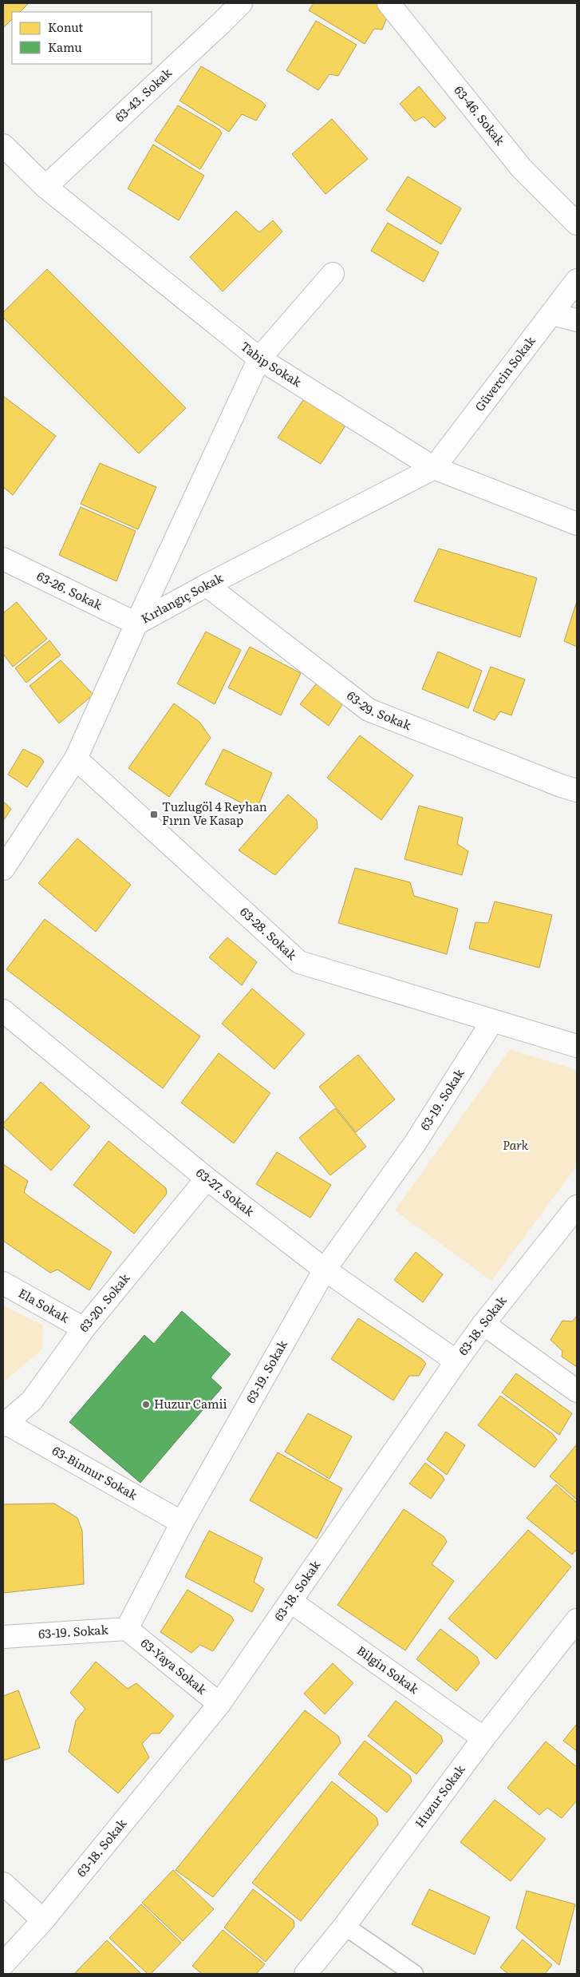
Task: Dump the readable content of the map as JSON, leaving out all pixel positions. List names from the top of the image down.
{
  "streets": {
    "street": [
      "63-43. Sokak",
      "63-46. Sokak",
      "Tabip Sokak",
      "Güvercin Sokak",
      "63-26. Sokak",
      "Kırlangıç Sokak",
      "63-29. Sokak",
      "63-28. Sokak",
      "63-19. Sokak",
      "63-27. Sokak",
      "63-20. Sokak",
      "Ela Sokak",
      "63-18. Sokak",
      "63-Binnur Sokak",
      "63-Yaya Sokak",
      "Bilgin Sokak",
      "Huzur Sokak"
    ]
  },
  "crossings": [
    ["63-43. Sokak", "Tabip Sokak"],
    ["Tabip Sokak", "Güvercin Sokak"],
    ["Tabip Sokak", "Kırlangıç Sokak"],
    ["Güvercin Sokak", "Kırlangıç Sokak"],
    ["63-26. Sokak", "Kırlangıç Sokak"],
    ["Kırlangıç Sokak", "63-29. Sokak"],
    ["Kırlangıç Sokak", "63-28. Sokak"],
    ["63-28. Sokak", "63-19. Sokak"],
    ["63-19. Sokak", "63-27. Sokak"],
    ["63-19. Sokak", "63-Binnur Sokak"],
    ["63-19. Sokak", "63-Yaya Sokak"],
    ["63-27. Sokak", "63-20. Sokak"],
    ["63-27. Sokak", "63-18. Sokak"],
    ["63-20. Sokak", "Ela Sokak"],
    ["63-20. Sokak", "63-Binnur Sokak"],
    ["63-18. Sokak", "63-Yaya Sokak"],
    ["63-18. Sokak", "Bilgin Sokak"],
    ["Bilgin Sokak", "Huzur Sokak"]
  ],
  "parks": ["Park"],
  "places": {
    "transit": ["Tuzlugöl 4 Reyhan Fırın Ve Kasap"],
    "other": ["Huzur Camii"]
  },
  "legend": ["Konut", "Kamu"]
}
